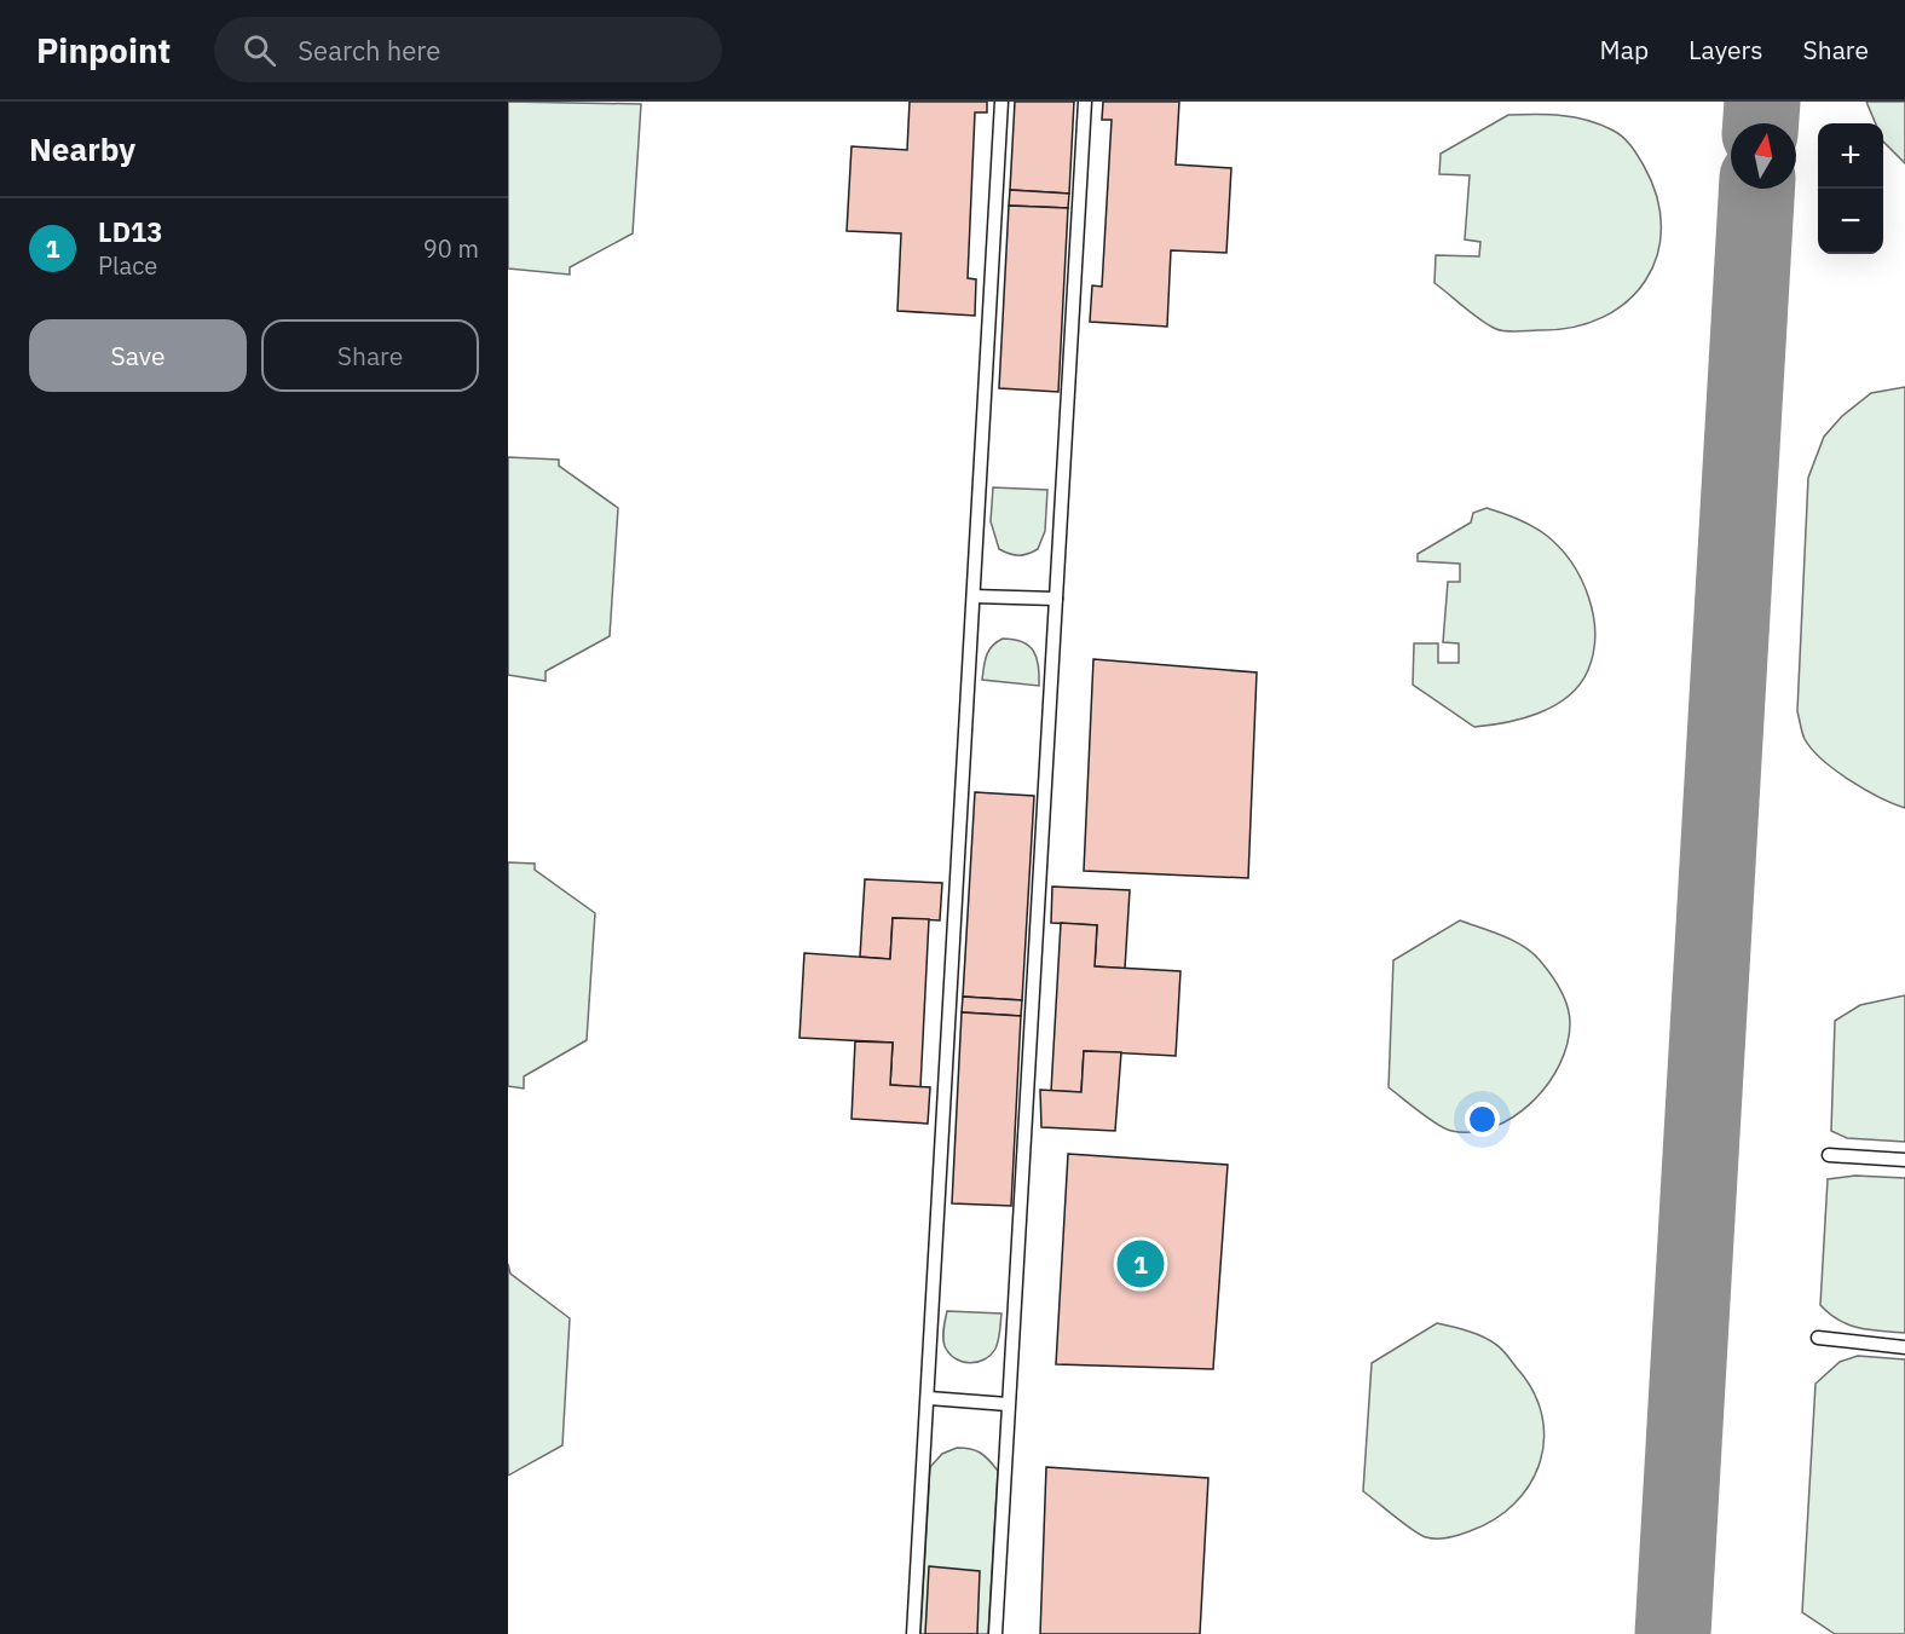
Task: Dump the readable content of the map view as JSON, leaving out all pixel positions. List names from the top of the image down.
{
  "north": "top",
  "page": {
    "header": "Pinpoint",
    "search": "Search here",
    "nav": ["Map", "Layers", "Share"],
    "heading": "Nearby",
    "map_buttons": ["+", "−"],
    "list": [
      {
        "mark": "1",
        "name": "LD13",
        "note": "Place",
        "value": "90 m"
      }
    ],
    "buttons": ["Save", "Share"],
    "pins": "1"
  }
}
